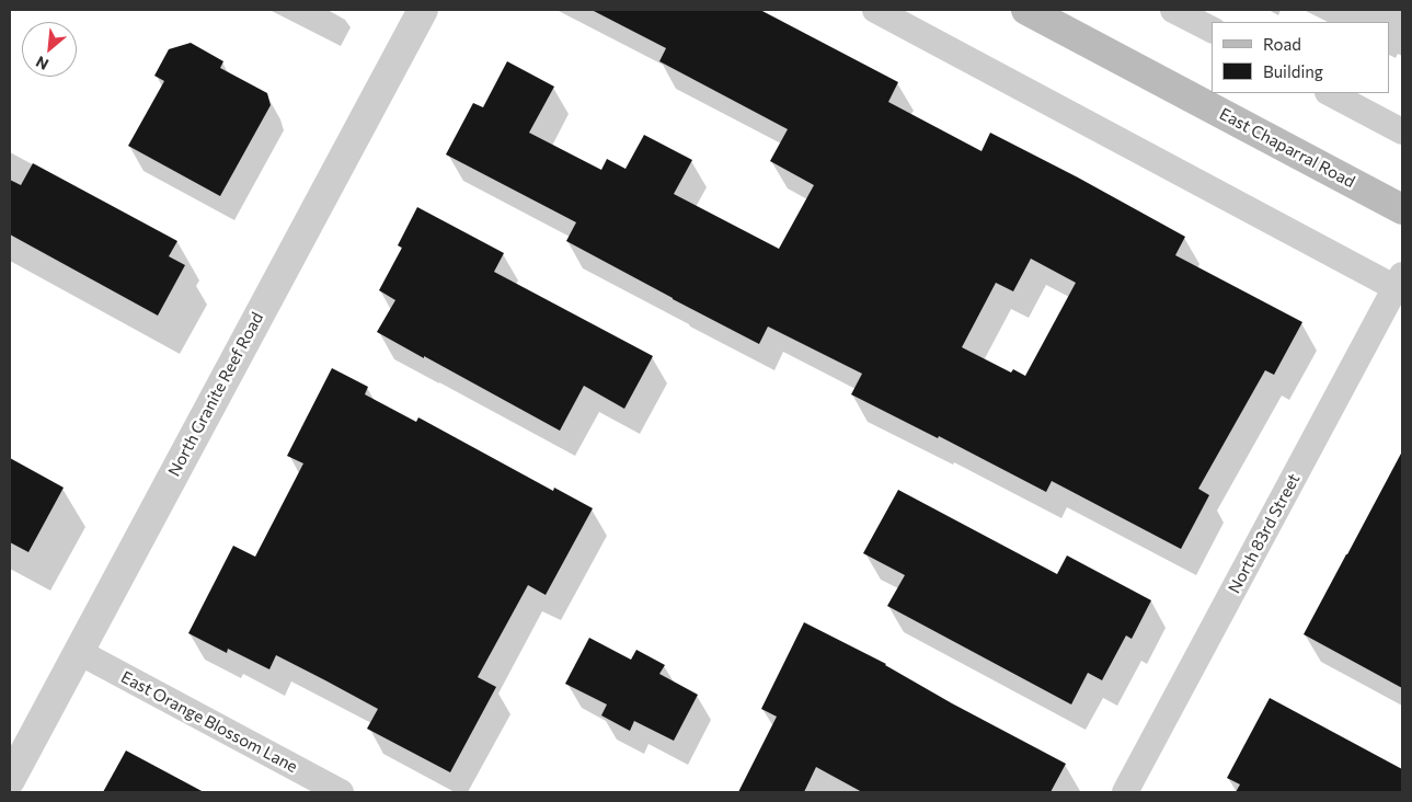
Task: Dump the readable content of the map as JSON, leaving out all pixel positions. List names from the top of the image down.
{
  "streets": {
    "main road": ["East Chaparral Road"],
    "street": ["North Granite Reef Road", "North 83rd Street", "East Orange Blossom Lane"]
  },
  "crossings": [
    ["North Granite Reef Road", "East Orange Blossom Lane"]
  ],
  "legend": ["Road", "Building"],
  "north": "bottom left"
}
